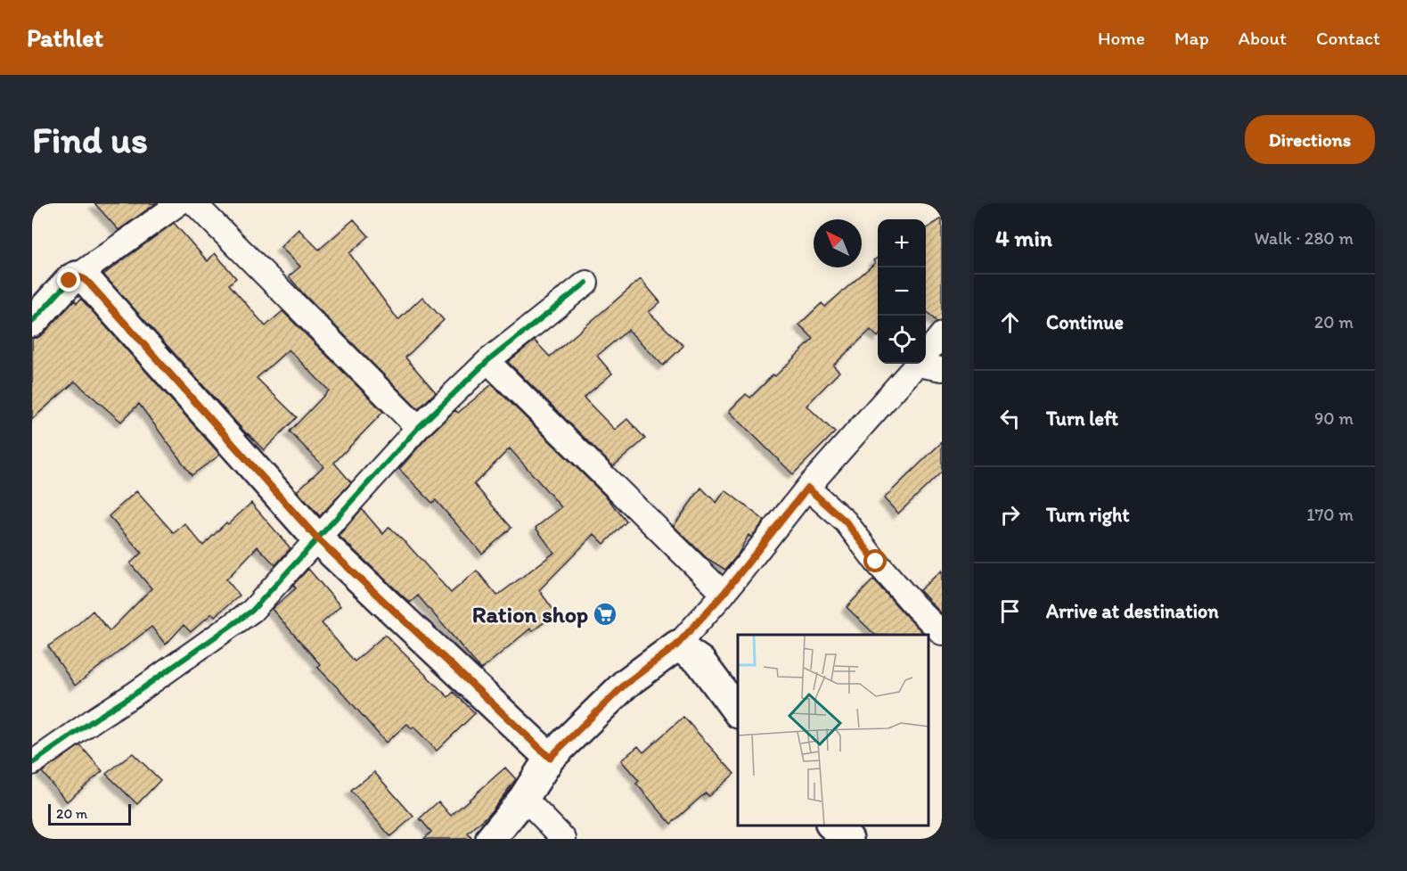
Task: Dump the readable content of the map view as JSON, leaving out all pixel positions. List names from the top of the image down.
{
  "places": {
    "supermarket": ["Ration shop"]
  },
  "scale_bar": "20 m",
  "north": "top left",
  "page": {
    "header": "Pathlet",
    "nav": [
      "Home",
      "Map",
      "About",
      "Contact"
    ],
    "buttons": "Directions",
    "title": "Find us",
    "heading": ["4 min", "Walk · 280 m"],
    "map_buttons": ["+", "−"],
    "list": [
      ["Continue", "20 m"],
      ["Turn left", "90 m"],
      ["Turn right", "170 m"],
      "Arrive at destination"
    ],
    "scale": "20 m"
  }
}
